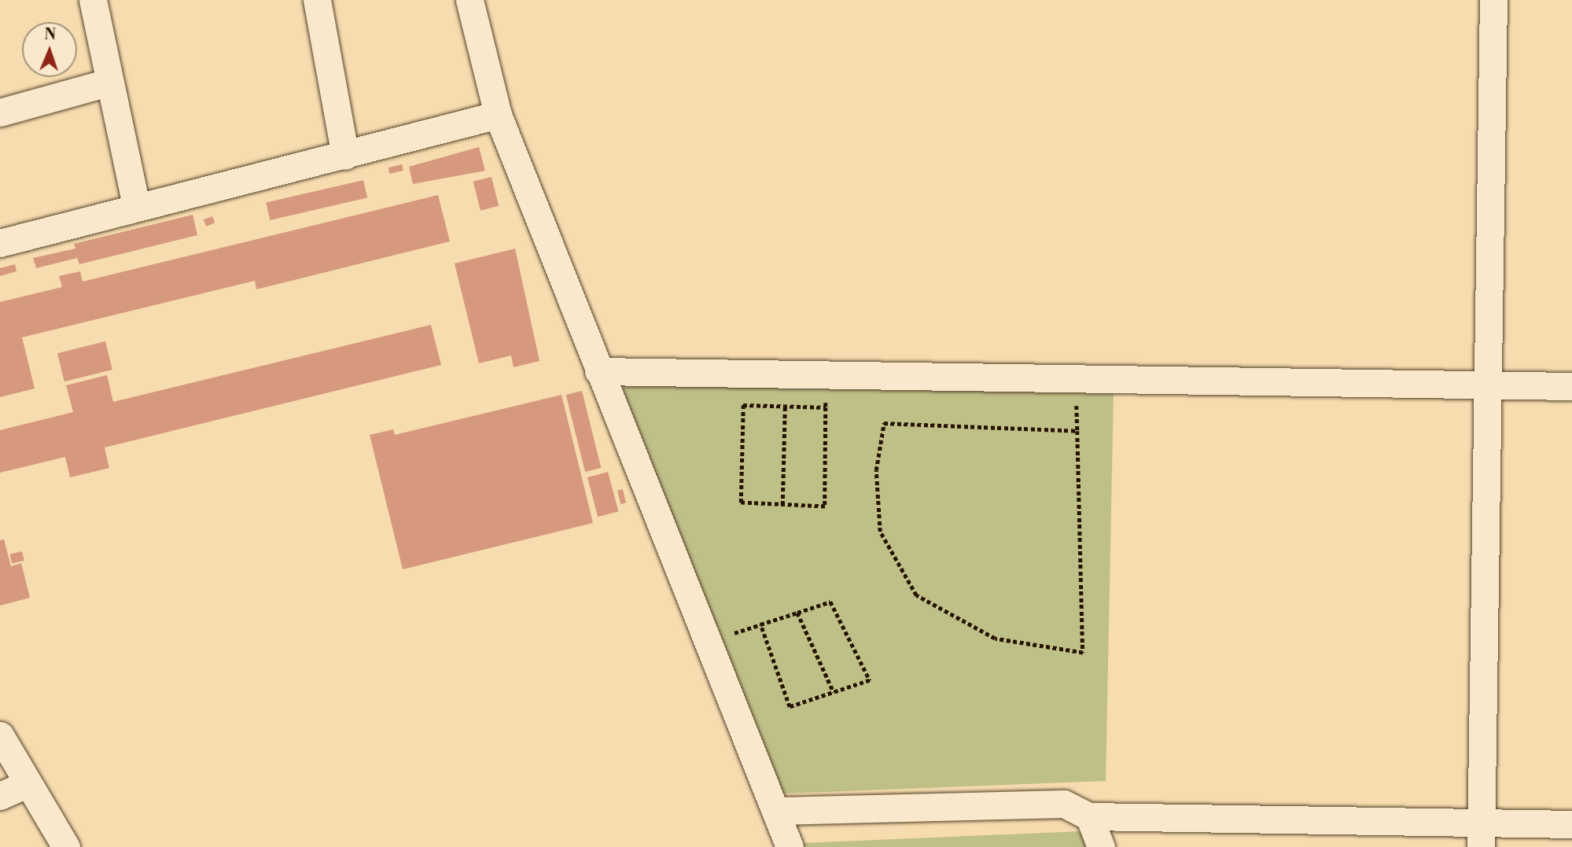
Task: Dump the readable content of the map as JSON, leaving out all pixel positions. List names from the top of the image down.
{
  "north": "top"
}
